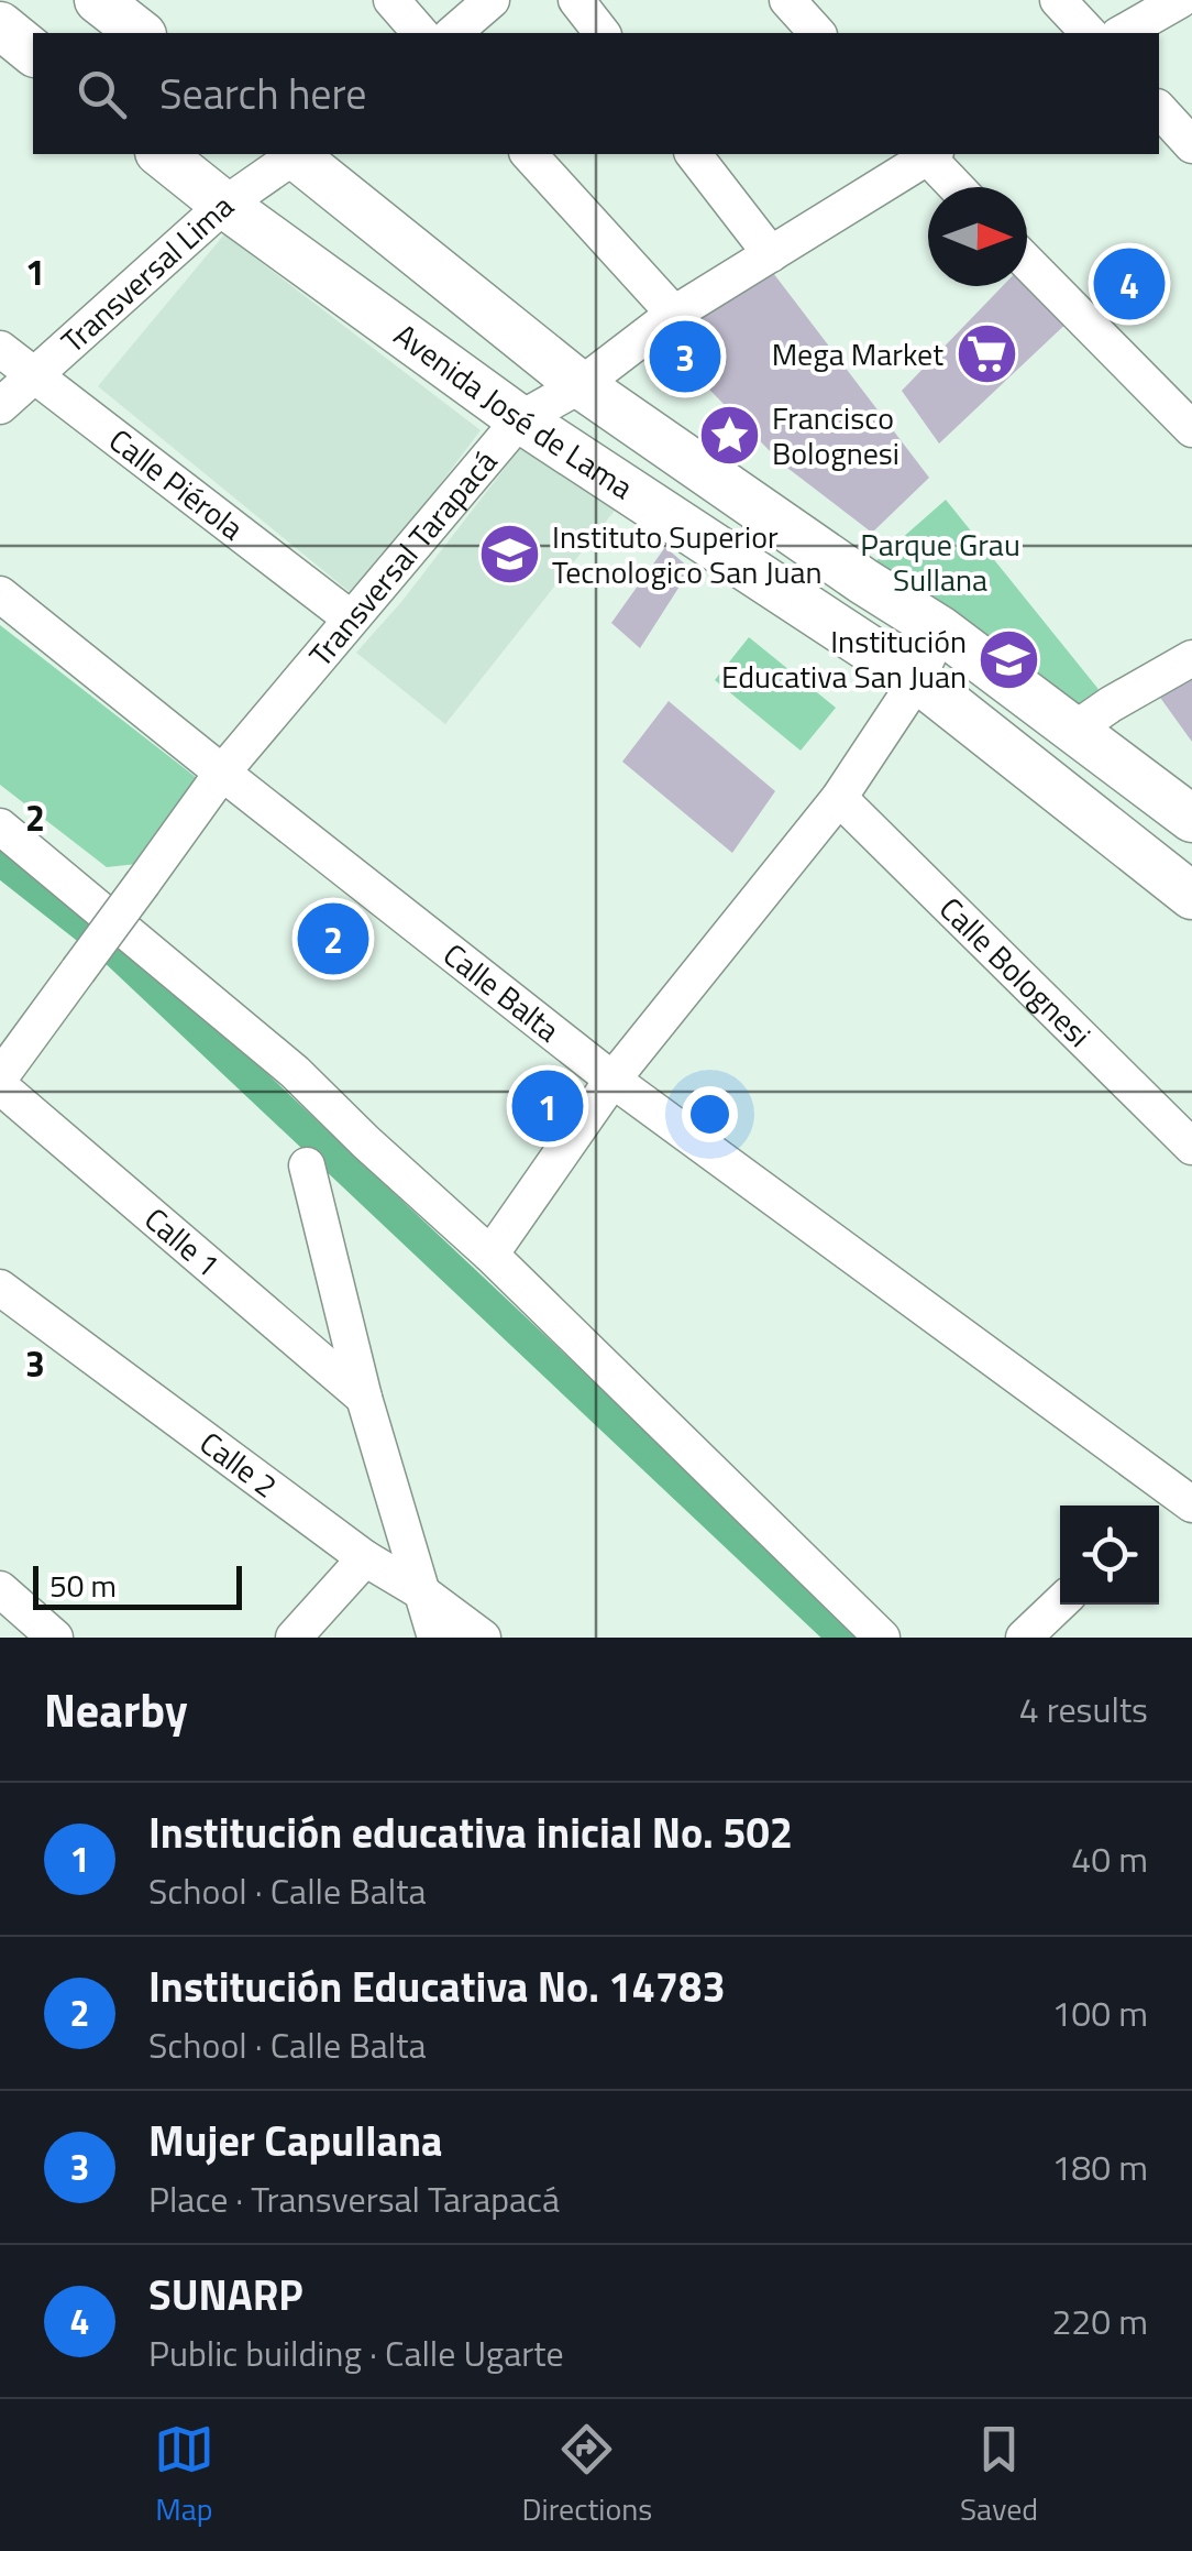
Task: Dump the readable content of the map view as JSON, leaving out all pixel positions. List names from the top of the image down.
{
  "streets": {
    "main road": ["Avenida José de Lama"],
    "street": [
      "Transversal Lima",
      "Calle Piérola",
      "Transversal Tarapacá",
      "Calle Bolognesi",
      "Calle Balta",
      "Calle 1",
      "Calle 2"
    ]
  },
  "crossings": [
    ["Transversal Lima", "Avenida José de Lama"],
    ["Transversal Lima", "Calle Piérola"],
    ["Avenida José de Lama", "Transversal Tarapacá"],
    ["Calle Piérola", "Transversal Tarapacá"],
    ["Transversal Tarapacá", "Calle Balta"]
  ],
  "parks": ["Parque Grau Sullana"],
  "places": {
    "supermarket": ["Mega Market"],
    "place": ["Francisco Bolognesi"],
    "school or university": ["Instituto Superior Tecnologico San Juan", "Institución Educativa San Juan"]
  },
  "scale_bar": "50 m",
  "north": "right",
  "page": {
    "search": "Search here",
    "pins": [
      "4",
      "3",
      "2",
      "1"
    ],
    "scale": "50 m",
    "heading": ["Nearby", "4 results"],
    "list": [
      {
        "mark": "1",
        "name": "Institución educativa inicial No. 502",
        "note": "School · Calle Balta",
        "value": "40 m"
      },
      {
        "mark": "2",
        "name": "Institución Educativa No. 14783",
        "note": "School · Calle Balta",
        "value": "100 m"
      },
      {
        "mark": "3",
        "name": "Mujer Capullana",
        "note": "Place · Transversal Tarapacá",
        "value": "180 m"
      },
      {
        "mark": "4",
        "name": "SUNARP",
        "note": "Public building · Calle Ugarte",
        "value": "220 m"
      }
    ],
    "nav": ["Map", "Directions", "Saved"]
  },
  "grid": {
    "rows": ["1", "2", "3"]
  }
}
